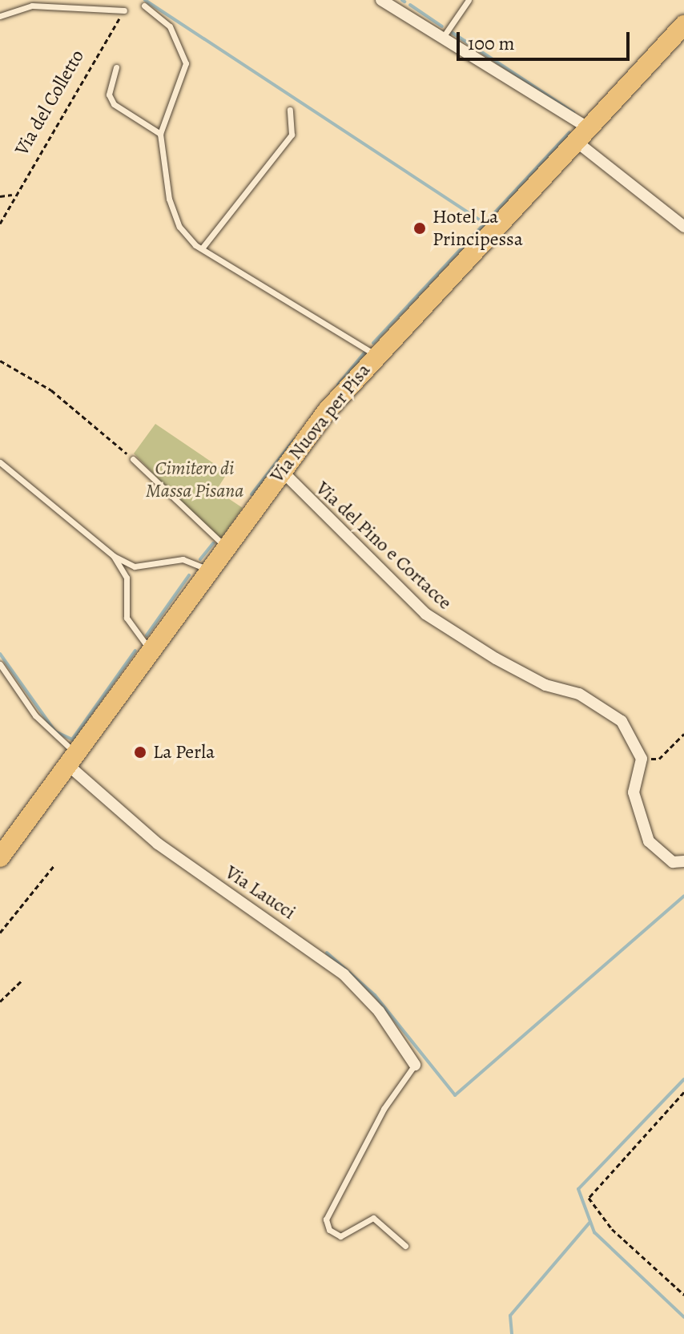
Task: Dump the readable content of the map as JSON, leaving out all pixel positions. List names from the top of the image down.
{
  "streets": {
    "main road": ["Via Nuova per Pisa"],
    "street": ["Via del Pino e Cortacce", "Via Laucci"],
    "path": ["Via del Colletto"]
  },
  "crossings": [
    ["Via Nuova per Pisa", "Via del Pino e Cortacce"],
    ["Via Nuova per Pisa", "Via Laucci"]
  ],
  "parks": ["Cimitero di Massa Pisana"],
  "places": ["Hotel La Principessa", "La Perla"],
  "scale_bar": "100 m"
}
